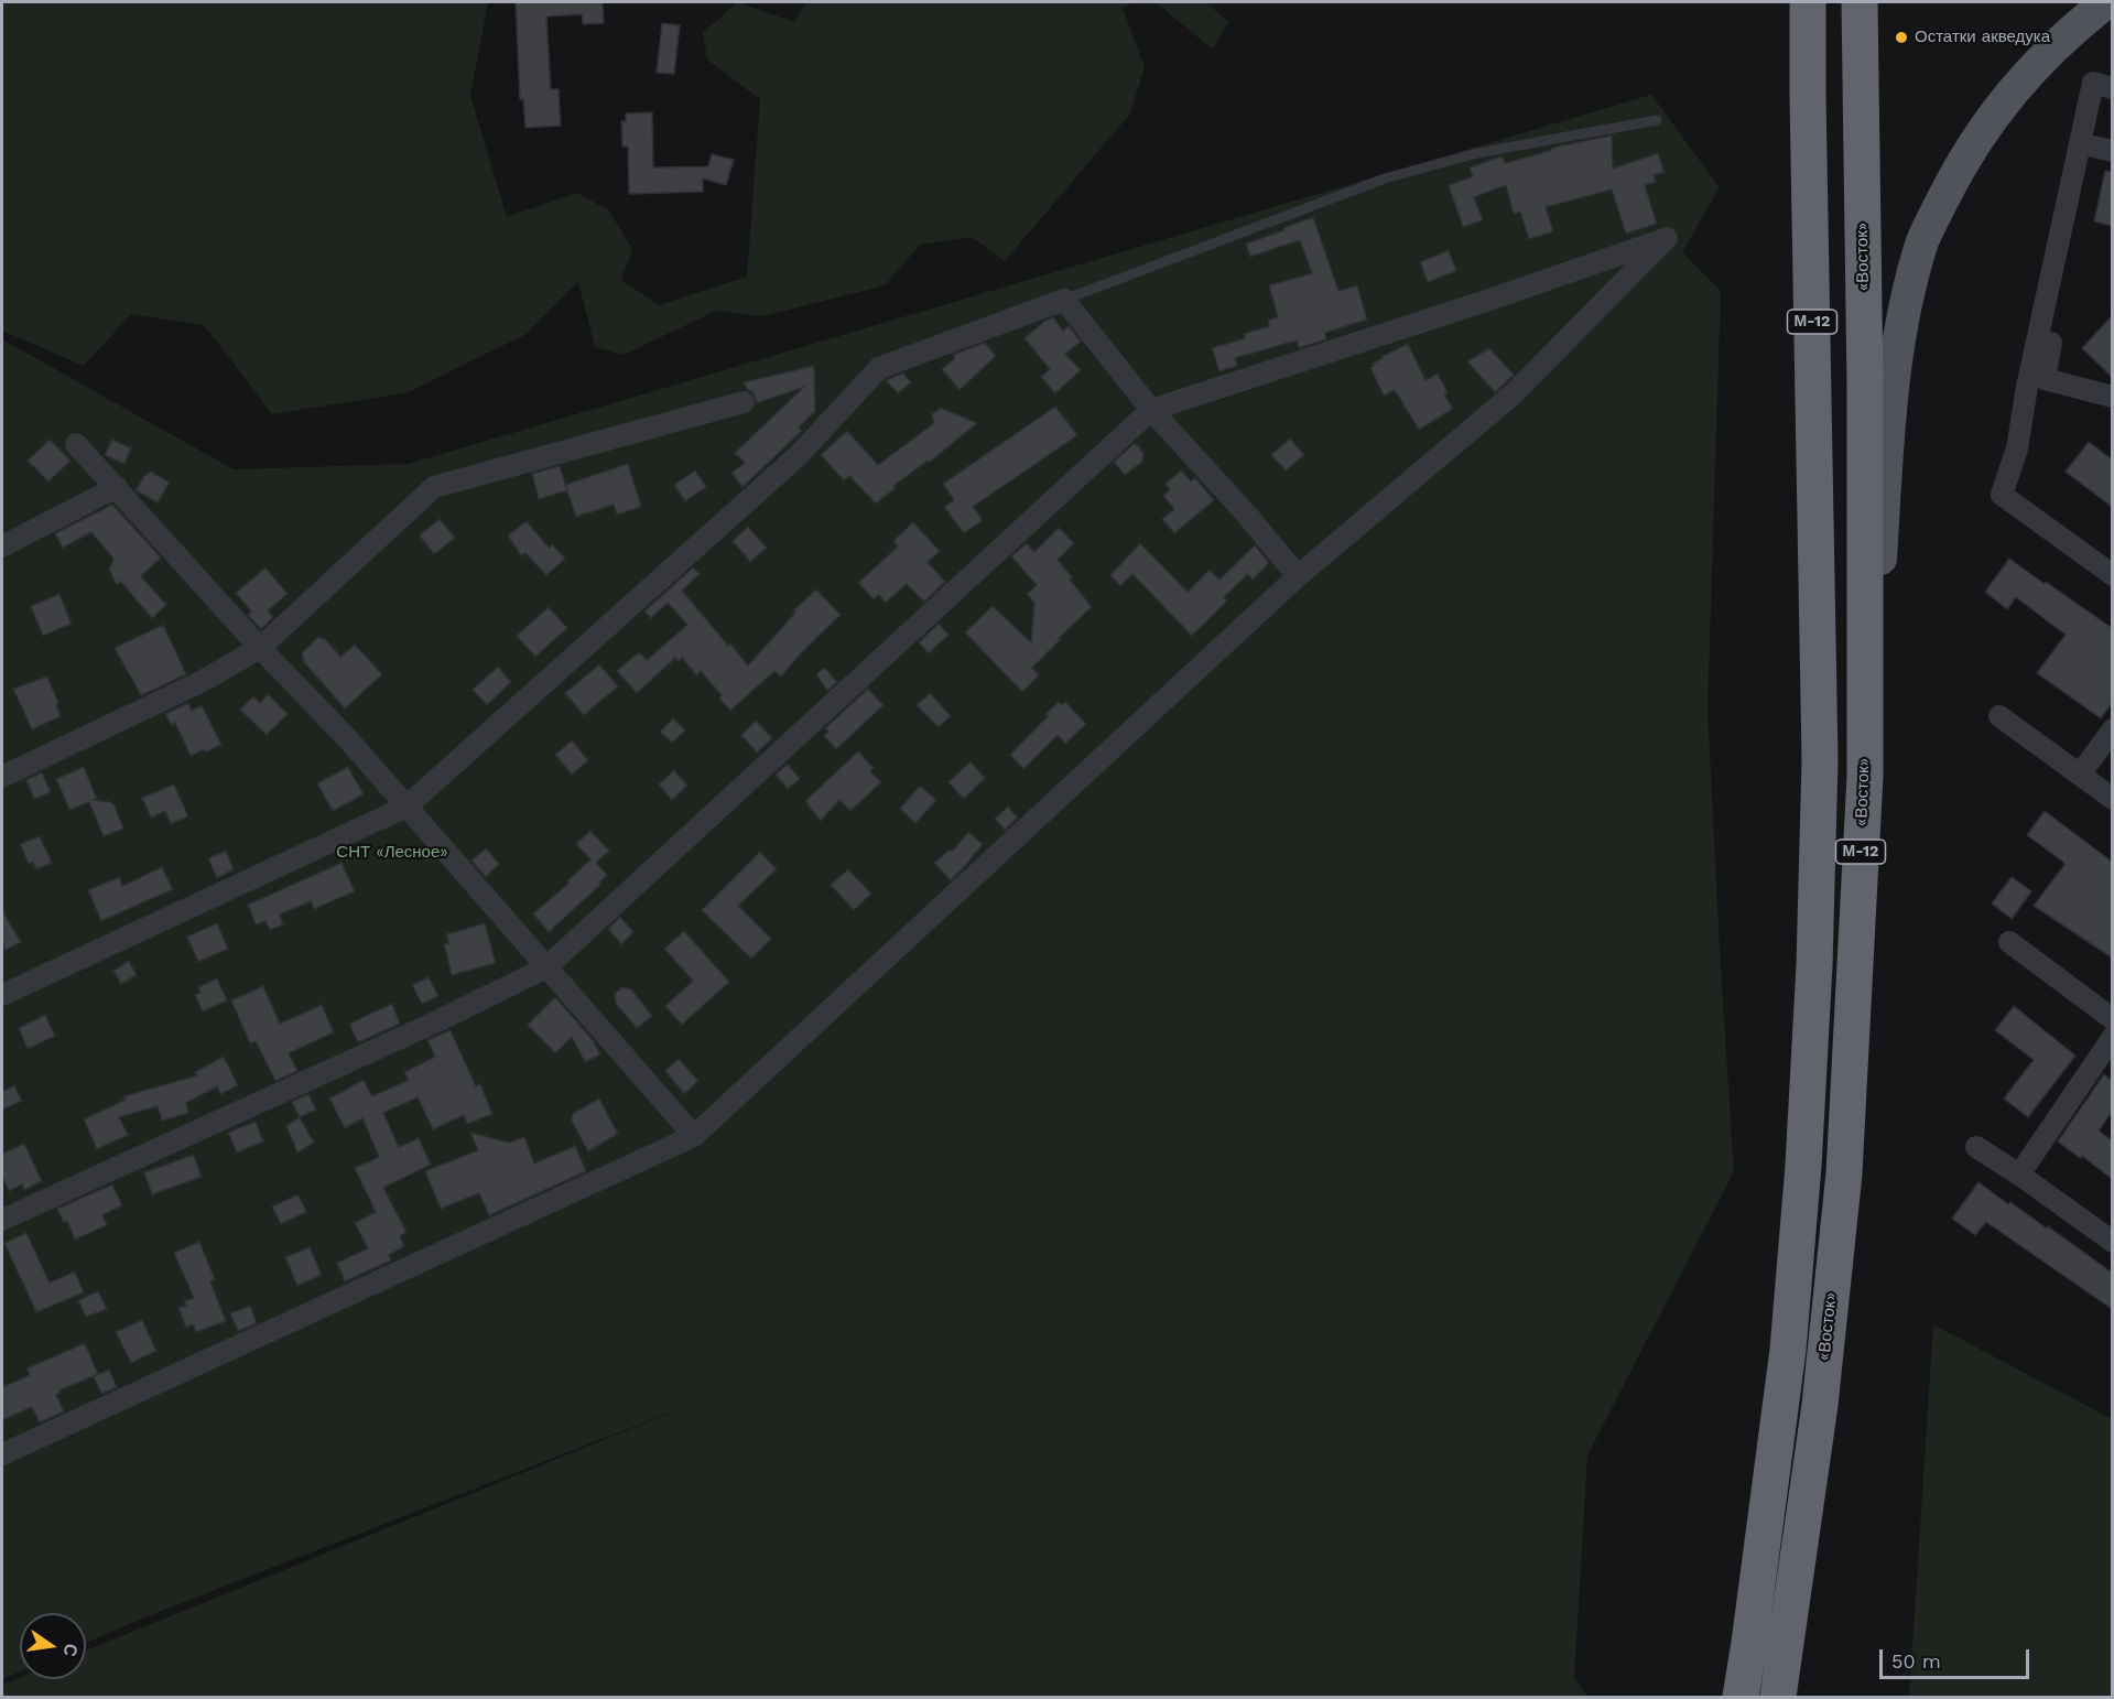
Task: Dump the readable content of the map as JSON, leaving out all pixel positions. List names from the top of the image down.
{
  "streets": {
    "highway": ["«Восток»", "М-12"]
  },
  "parks": ["СНТ «Лесное»"],
  "places": ["Остатки акведука"],
  "scale_bar": "50 m",
  "north": "right"
}
